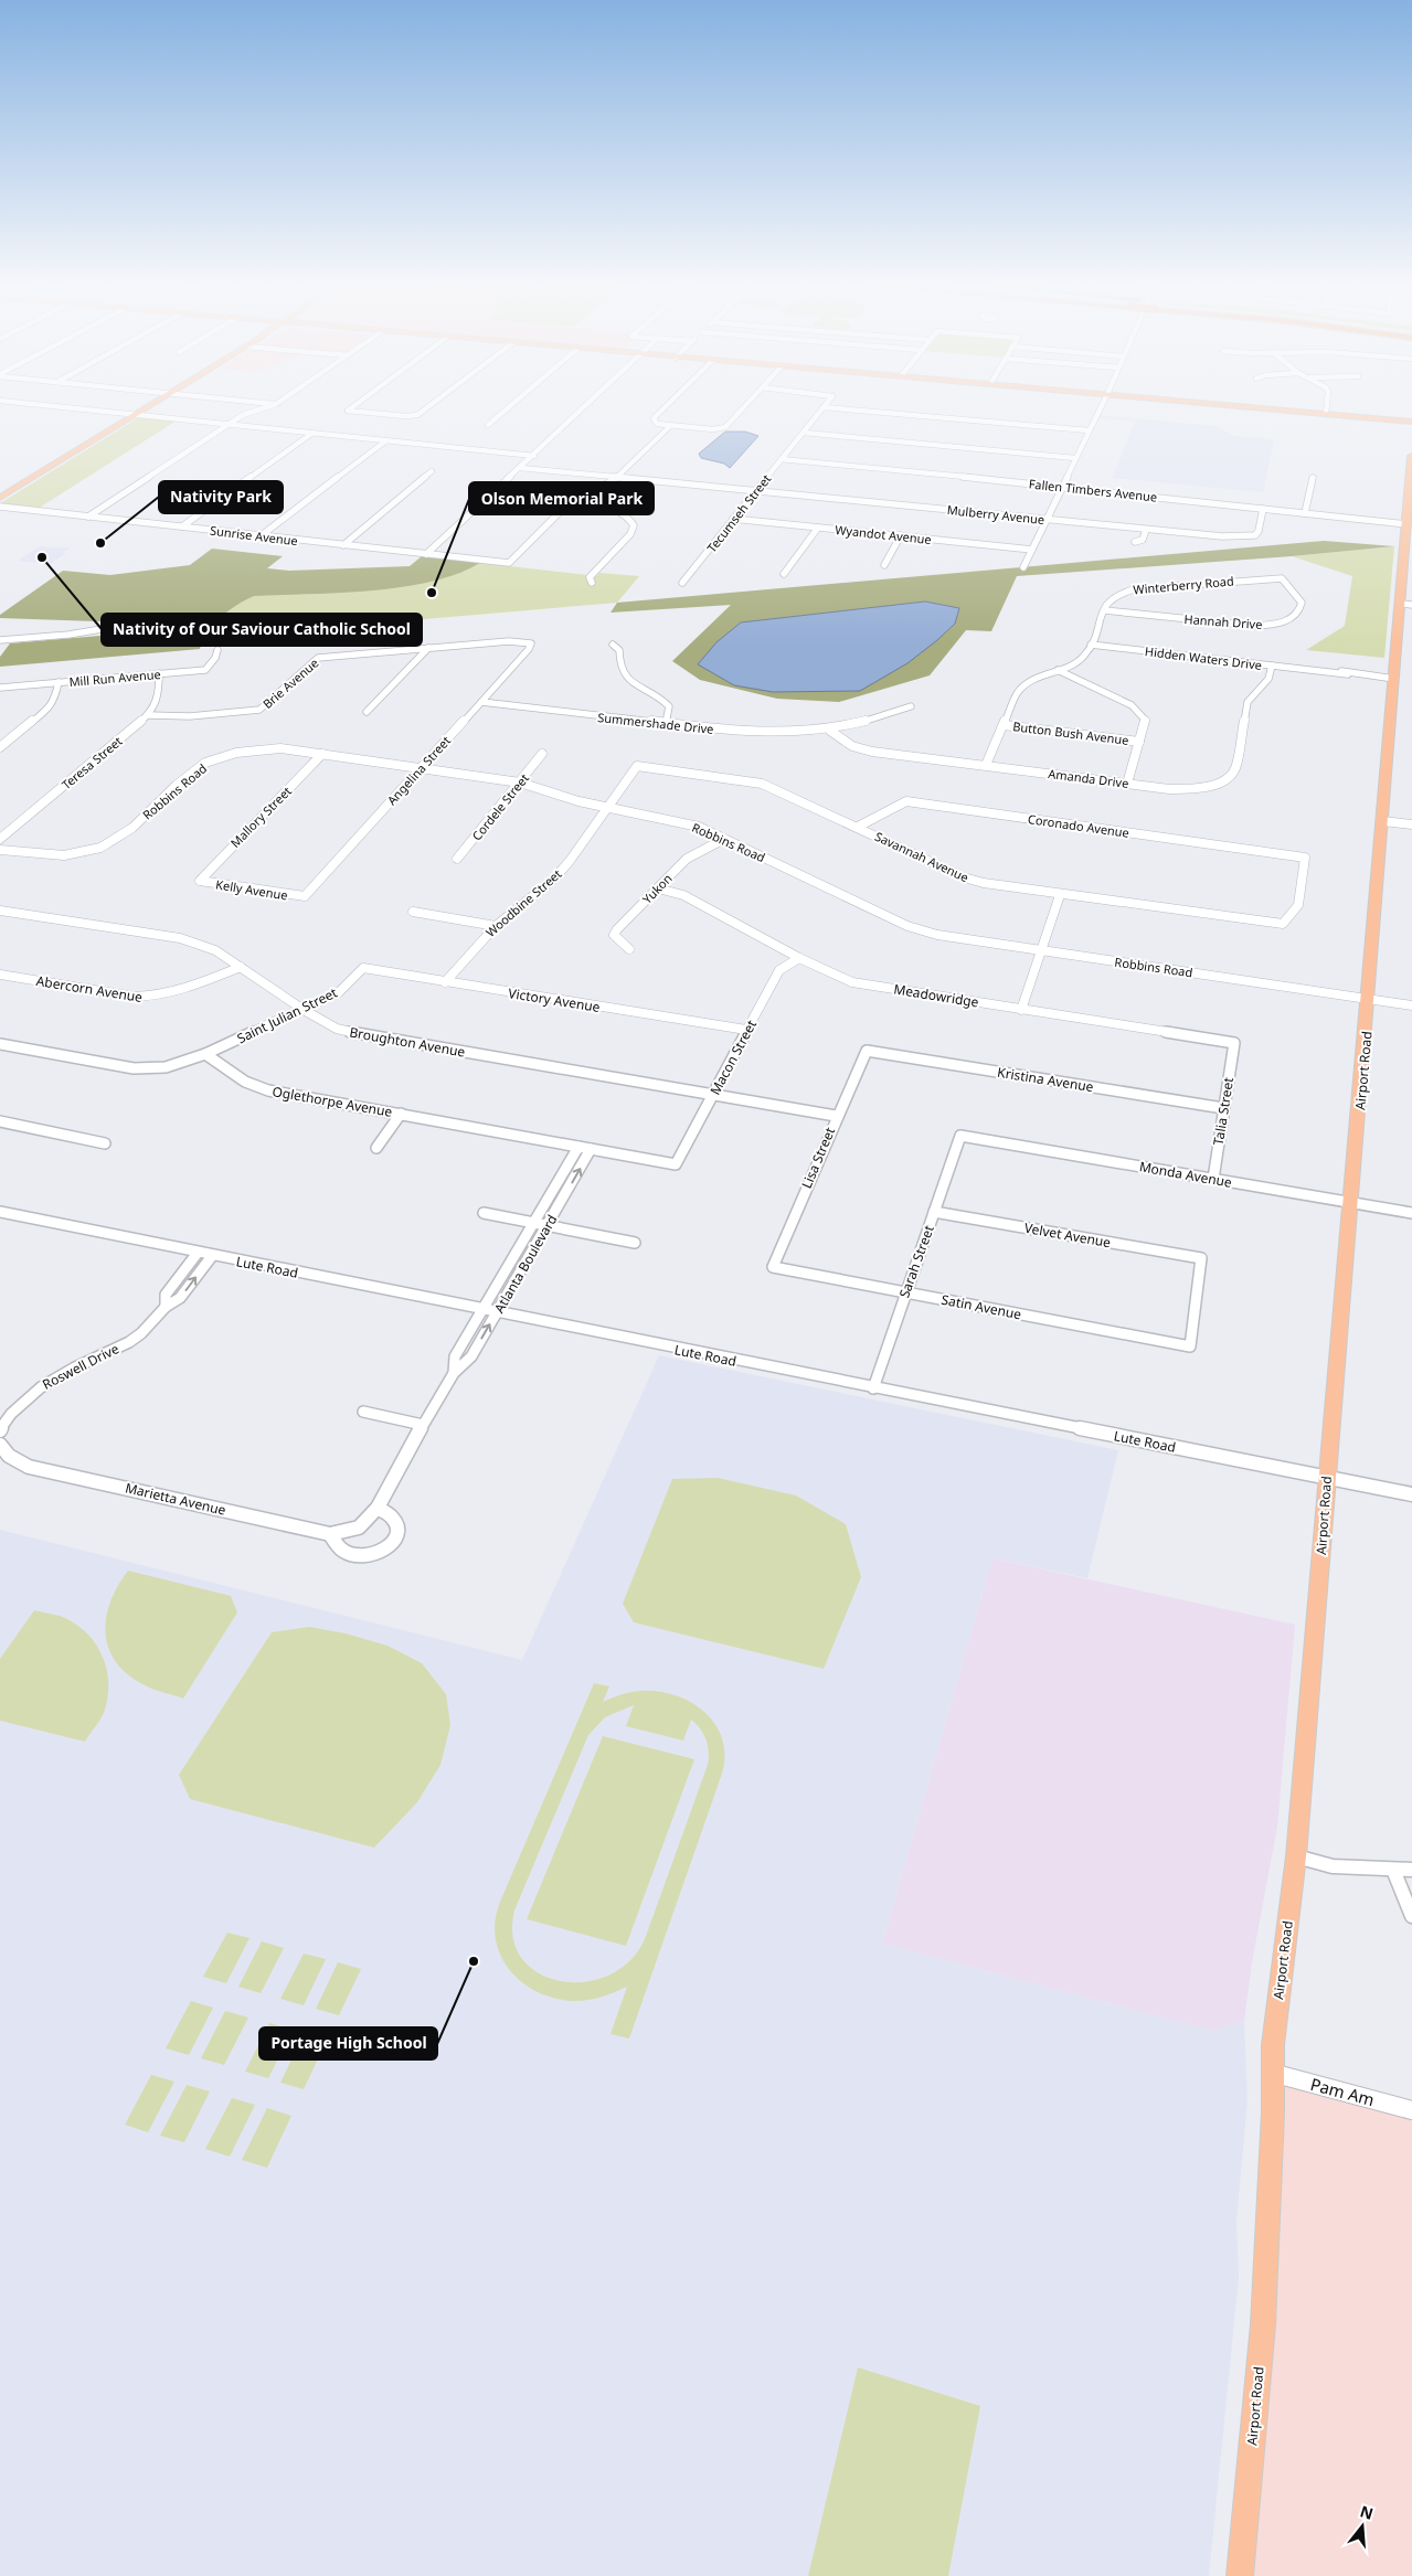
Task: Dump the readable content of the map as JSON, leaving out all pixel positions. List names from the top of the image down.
{
  "streets": {
    "main road": ["Airport Road"],
    "street": [
      "Fallen Timbers Avenue",
      "Tecumseh Street",
      "Mulberry Avenue",
      "Wyandot Avenue",
      "Sunrise Avenue",
      "Winterberry Road",
      "Hannah Drive",
      "Hidden Waters Drive",
      "Mill Run Avenue",
      "Brie Avenue",
      "Summershade Drive",
      "Button Bush Avenue",
      "Teresa Street",
      "Angelina Street",
      "Amanda Drive",
      "Robbins Road",
      "Cordele Street",
      "Mallory Street",
      "Coronado Avenue",
      "Savannah Avenue",
      "Yukon",
      "Kelly Avenue",
      "Woodbine Street",
      "Abercorn Avenue",
      "Meadowridge",
      "Victory Avenue",
      "Saint Julian Street",
      "Broughton Avenue",
      "Macon Street",
      "Kristina Avenue",
      "Oglethorpe Avenue",
      "Talia Street",
      "Lisa Street",
      "Monda Avenue",
      "Velvet Avenue",
      "Sarah Street",
      "Atlanta Boulevard",
      "Lute Road",
      "Satin Avenue",
      "Roswell Drive",
      "Marietta Avenue",
      "Pam Am"
    ]
  },
  "crossings": [
    ["Fallen Timbers Avenue", "Tecumseh Street"],
    ["Fallen Timbers Avenue", "Mulberry Avenue"],
    ["Fallen Timbers Avenue", "Airport Road"],
    ["Tecumseh Street", "Mulberry Avenue"],
    ["Tecumseh Street", "Wyandot Avenue"],
    ["Winterberry Road", "Hannah Drive"],
    ["Winterberry Road", "Hidden Waters Drive"],
    ["Winterberry Road", "Button Bush Avenue"],
    ["Winterberry Road", "Amanda Drive"],
    ["Hidden Waters Drive", "Amanda Drive"],
    ["Hidden Waters Drive", "Airport Road"],
    ["Mill Run Avenue", "Teresa Street"],
    ["Brie Avenue", "Teresa Street"],
    ["Brie Avenue", "Angelina Street"],
    ["Summershade Drive", "Angelina Street"],
    ["Summershade Drive", "Amanda Drive"],
    ["Angelina Street", "Robbins Road"],
    ["Angelina Street", "Kelly Avenue"],
    ["Robbins Road", "Cordele Street"],
    ["Robbins Road", "Mallory Street"],
    ["Robbins Road", "Yukon"],
    ["Robbins Road", "Woodbine Street"],
    ["Robbins Road", "Airport Road"],
    ["Mallory Street", "Kelly Avenue"],
    ["Coronado Avenue", "Savannah Avenue"],
    ["Savannah Avenue", "Woodbine Street"],
    ["Yukon", "Meadowridge"],
    ["Woodbine Street", "Victory Avenue"],
    ["Abercorn Avenue", "Broughton Avenue"],
    ["Meadowridge", "Macon Street"],
    ["Meadowridge", "Talia Street"],
    ["Victory Avenue", "Saint Julian Street"],
    ["Victory Avenue", "Macon Street"],
    ["Saint Julian Street", "Broughton Avenue"],
    ["Saint Julian Street", "Oglethorpe Avenue"],
    ["Broughton Avenue", "Macon Street"],
    ["Broughton Avenue", "Lisa Street"],
    ["Macon Street", "Oglethorpe Avenue"],
    ["Airport Road", "Monda Avenue"],
    ["Airport Road", "Lute Road"],
    ["Airport Road", "Pam Am"],
    ["Kristina Avenue", "Talia Street"],
    ["Kristina Avenue", "Lisa Street"],
    ["Oglethorpe Avenue", "Atlanta Boulevard"],
    ["Talia Street", "Monda Avenue"],
    ["Lisa Street", "Satin Avenue"],
    ["Monda Avenue", "Sarah Street"],
    ["Velvet Avenue", "Sarah Street"],
    ["Velvet Avenue", "Satin Avenue"],
    ["Sarah Street", "Lute Road"],
    ["Sarah Street", "Satin Avenue"],
    ["Atlanta Boulevard", "Lute Road"],
    ["Atlanta Boulevard", "Marietta Avenue"],
    ["Lute Road", "Roswell Drive"]
  ],
  "places": [
    "Nativity Park",
    "Nativity of Our Saviour Catholic School",
    "Olson Memorial Park",
    "Portage High School"
  ],
  "north": "top"
}
